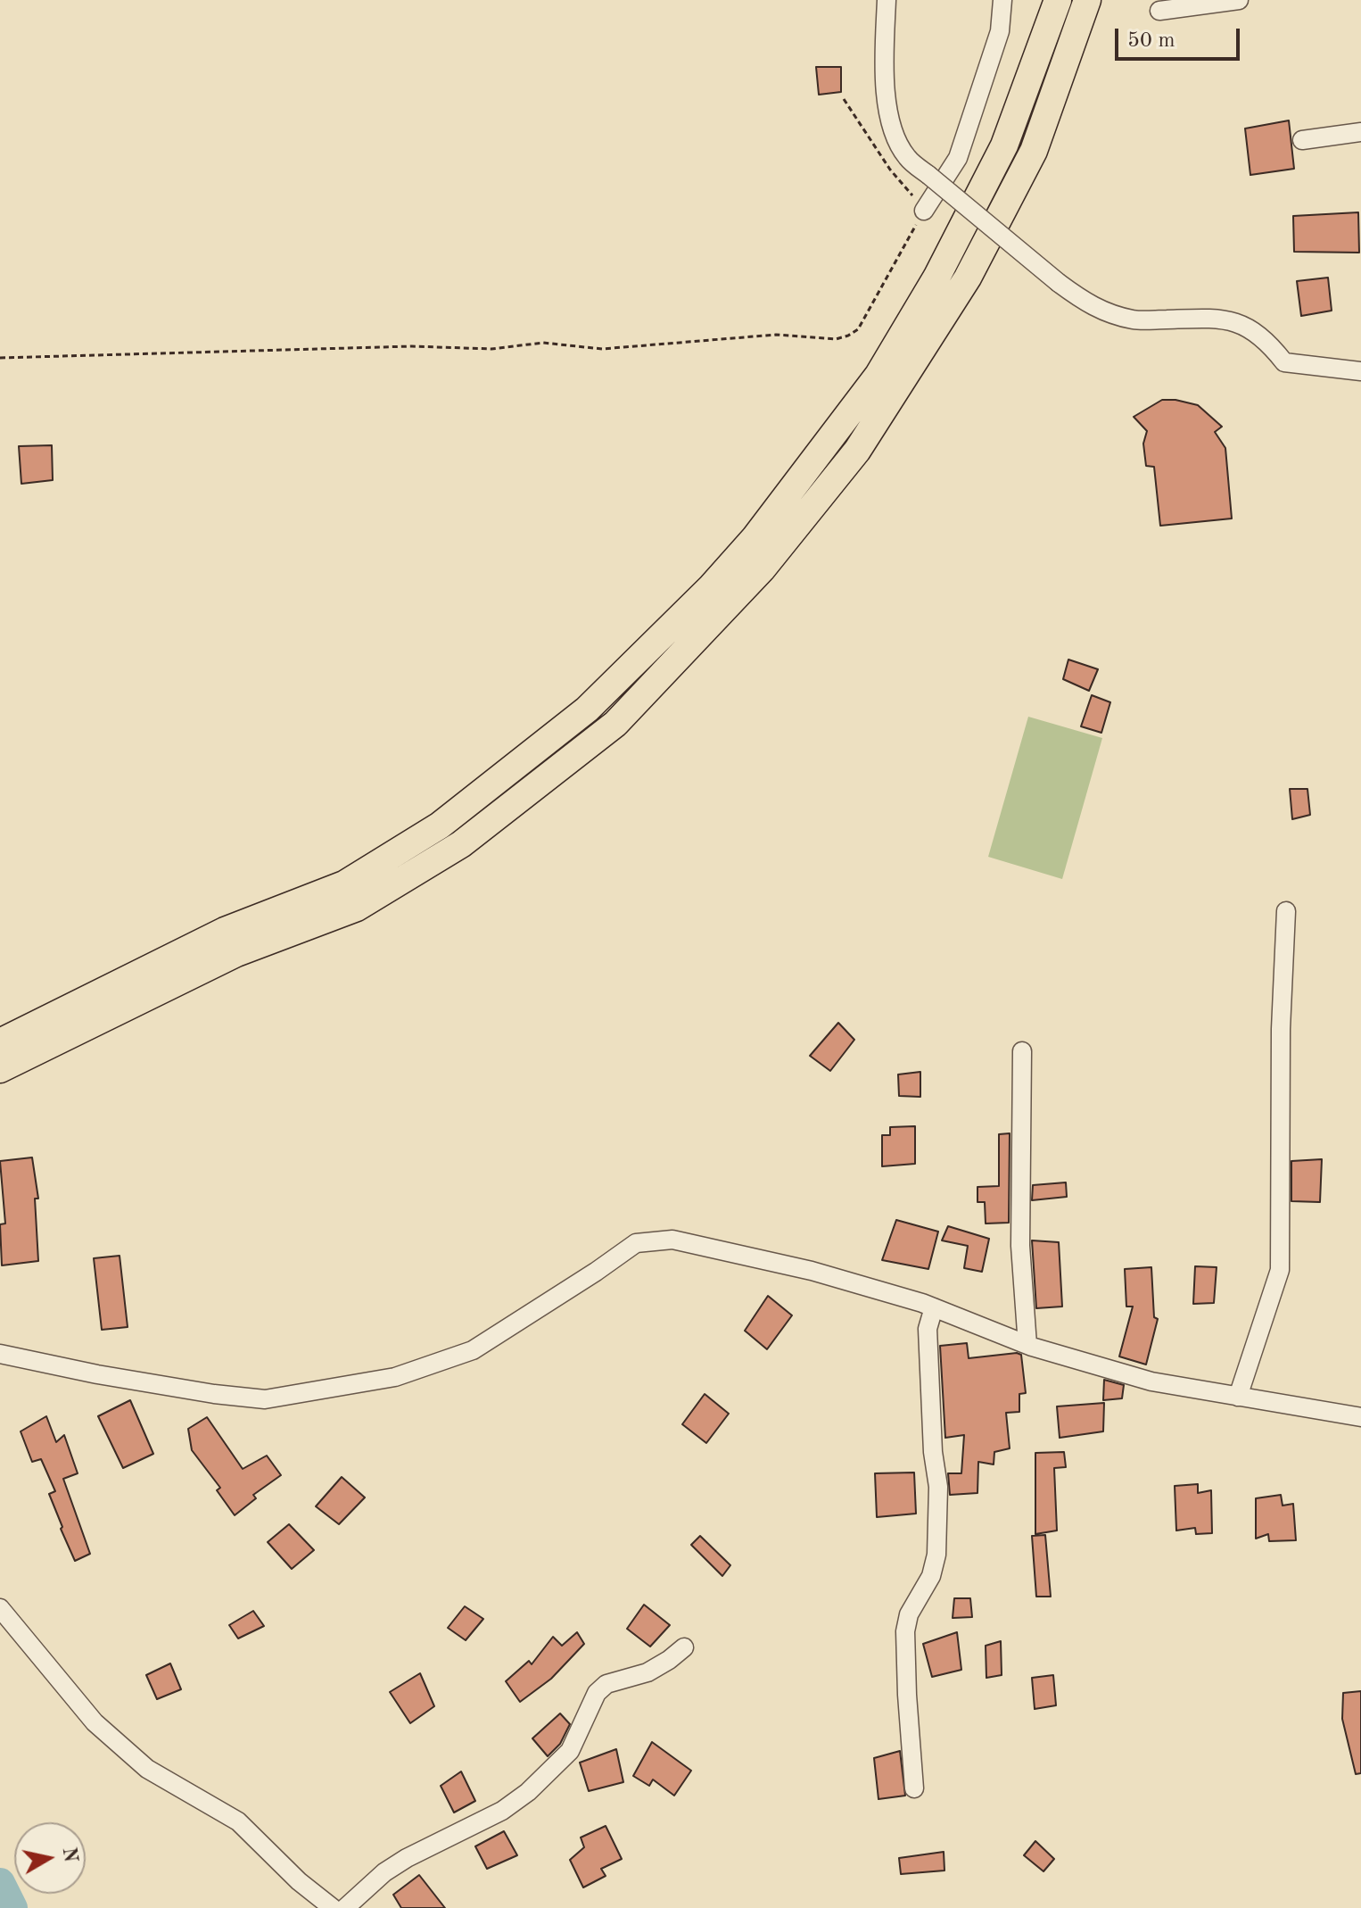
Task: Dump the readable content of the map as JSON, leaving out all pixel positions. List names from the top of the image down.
{
  "scale_bar": "50 m",
  "north": "right"
}
